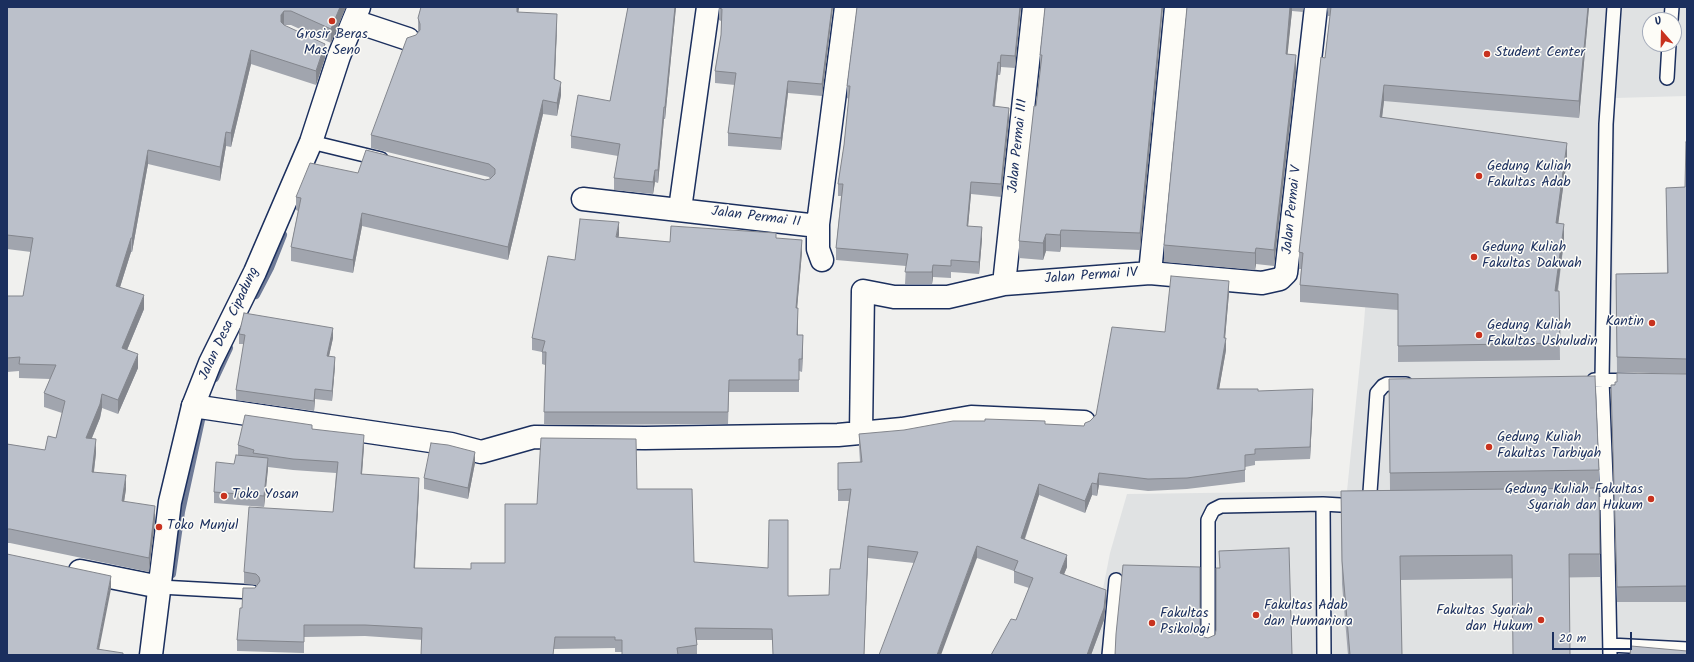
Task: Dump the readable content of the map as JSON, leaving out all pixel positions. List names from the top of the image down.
{
  "streets": {
    "street": [
      "Jalan Permai III",
      "Jalan Permai V",
      "Jalan Permai II",
      "Jalan Permai IV",
      "Jalan Desa Cipadung"
    ]
  },
  "crossings": [
    ["Jalan Permai III", "Jalan Permai IV"],
    ["Jalan Permai V", "Jalan Permai IV"]
  ],
  "places": [
    "Grosir Beras Mas Seno",
    "Student Center",
    "Gedung Kuliah Fakultas Adab",
    "Gedung Kuliah Fakultas Dakwah",
    "Kantin",
    "Gedung Kuliah Fakultas Ushuludin",
    "Gedung Kuliah Fakultas Tarbiyah",
    "Toko Yosan",
    "Gedung Kuliah Fakultas Syariah dan Hukum",
    "Toko Munjul",
    "Fakultas Adab dan Humaniora",
    "Fakultas Syariah dan Hukum",
    "Fakultas Psikologi"
  ],
  "scale_bar": "20 m",
  "north": "top"
}
